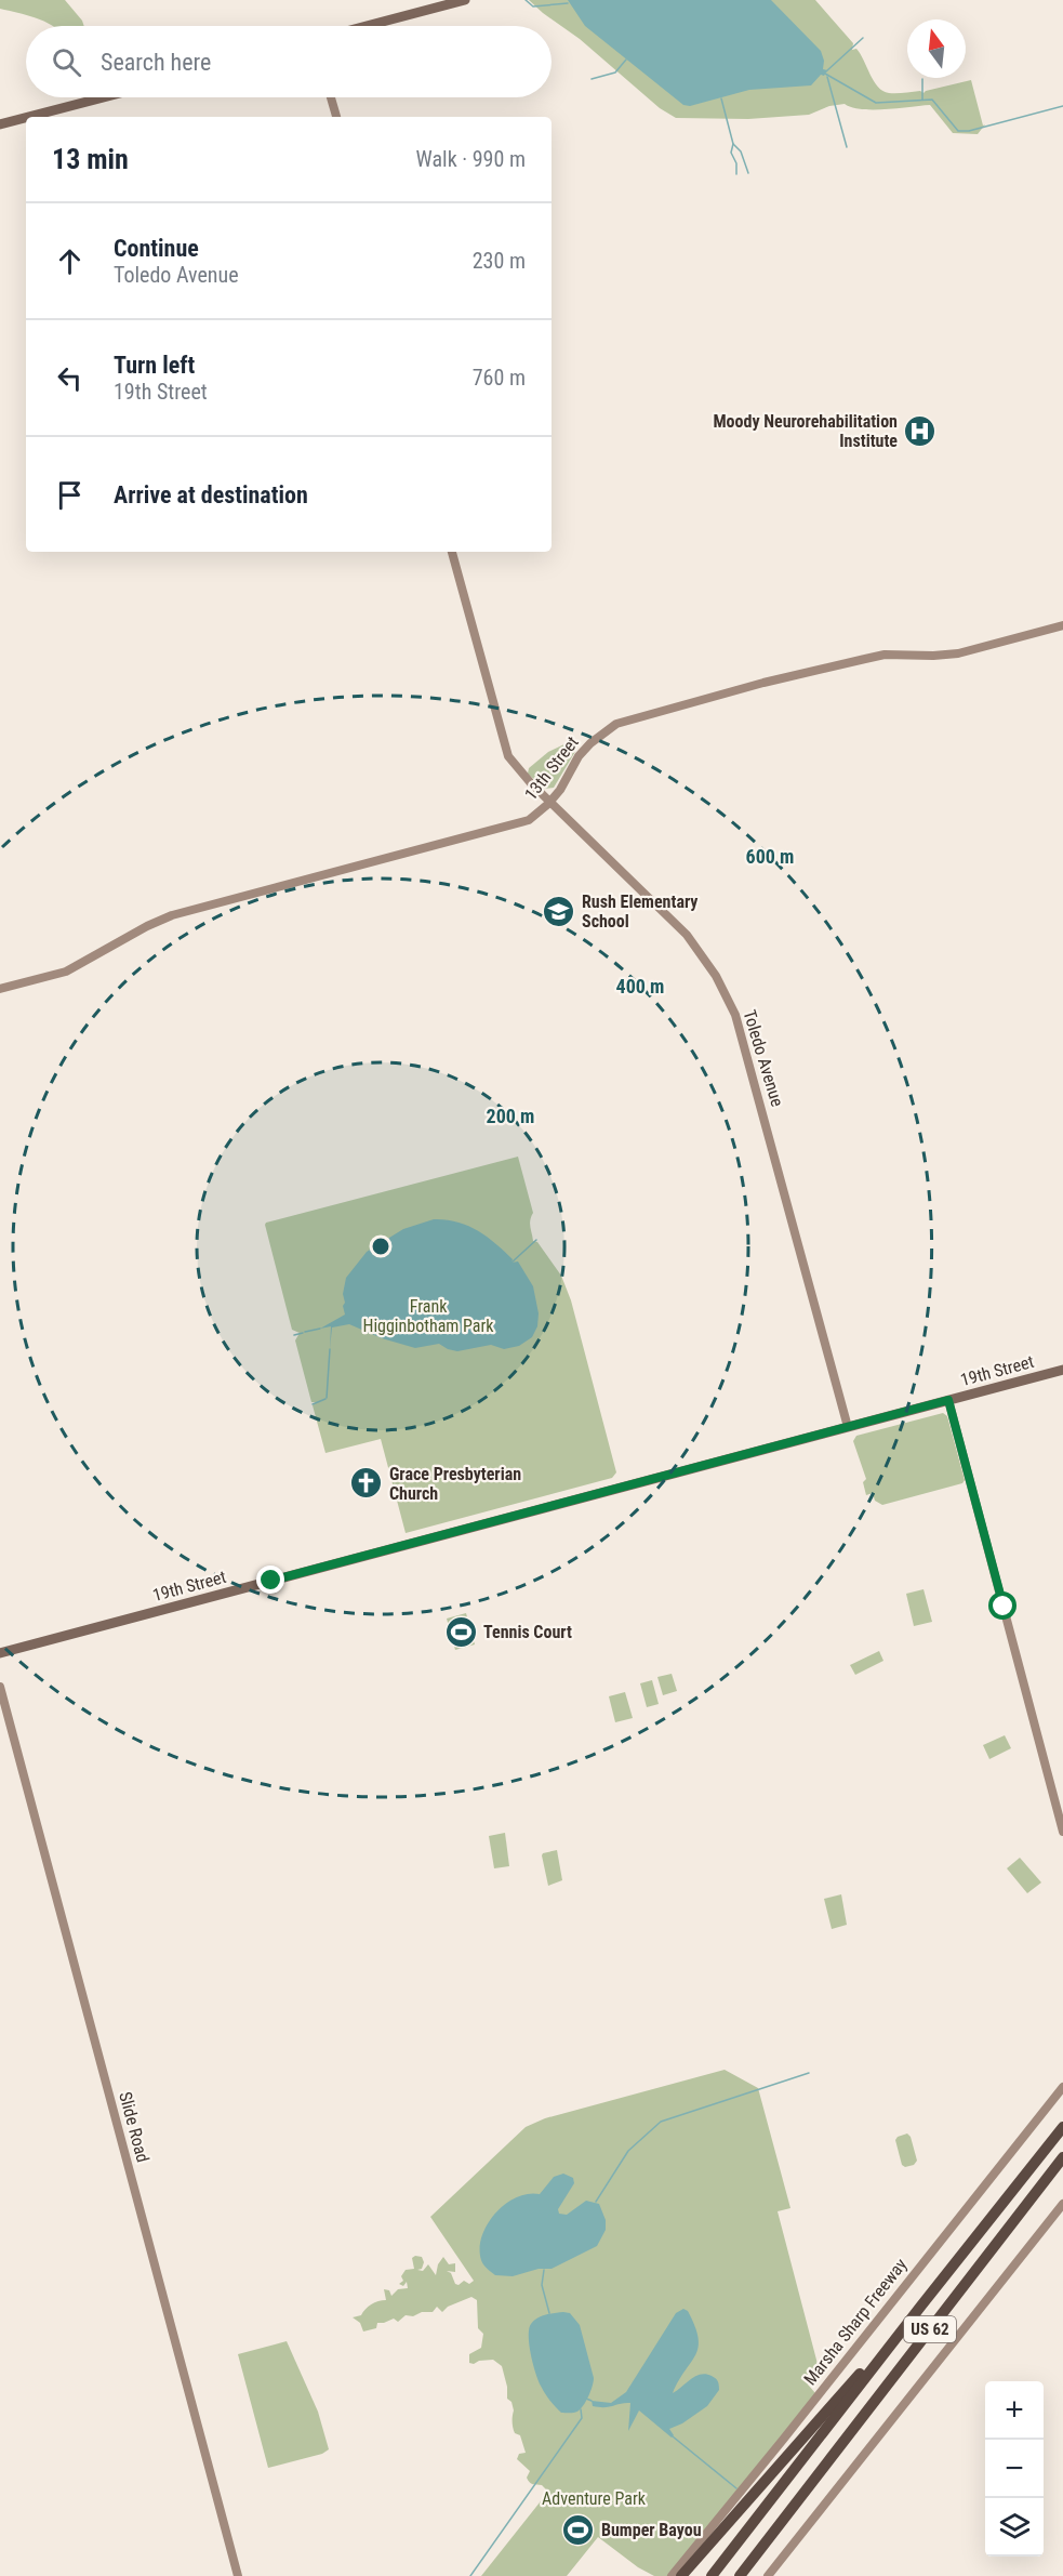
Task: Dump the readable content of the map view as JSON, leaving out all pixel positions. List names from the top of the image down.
{
  "streets": {
    "highway": ["US 62"],
    "main road": ["19th Street"],
    "street": [
      "13th Street",
      "Toledo Avenue",
      "Slide Road",
      "Marsha Sharp Freeway"
    ]
  },
  "crossings": [
    ["13th Street", "Toledo Avenue"],
    ["Toledo Avenue", "19th Street"]
  ],
  "parks": ["Frank Higginbotham Park", "Adventure Park"],
  "places": {
    "hospital": ["Moody Neurorehabilitation Institute"],
    "school or university": ["Rush Elementary School"],
    "church": ["Grace Presbyterian Church"],
    "sports": ["Tennis Court", "Bumper Bayou"]
  },
  "north": "top",
  "page": {
    "search": "Search here",
    "heading": ["13 min", "Walk · 990 m"],
    "list": [
      ["Continue", "Toledo Avenue", "230 m"],
      ["Turn left", "19th Street", "760 m"],
      "Arrive at destination"
    ],
    "map_buttons": ["+", "−"]
  },
  "rings": ["600 m", "400 m", "200 m"]
}
